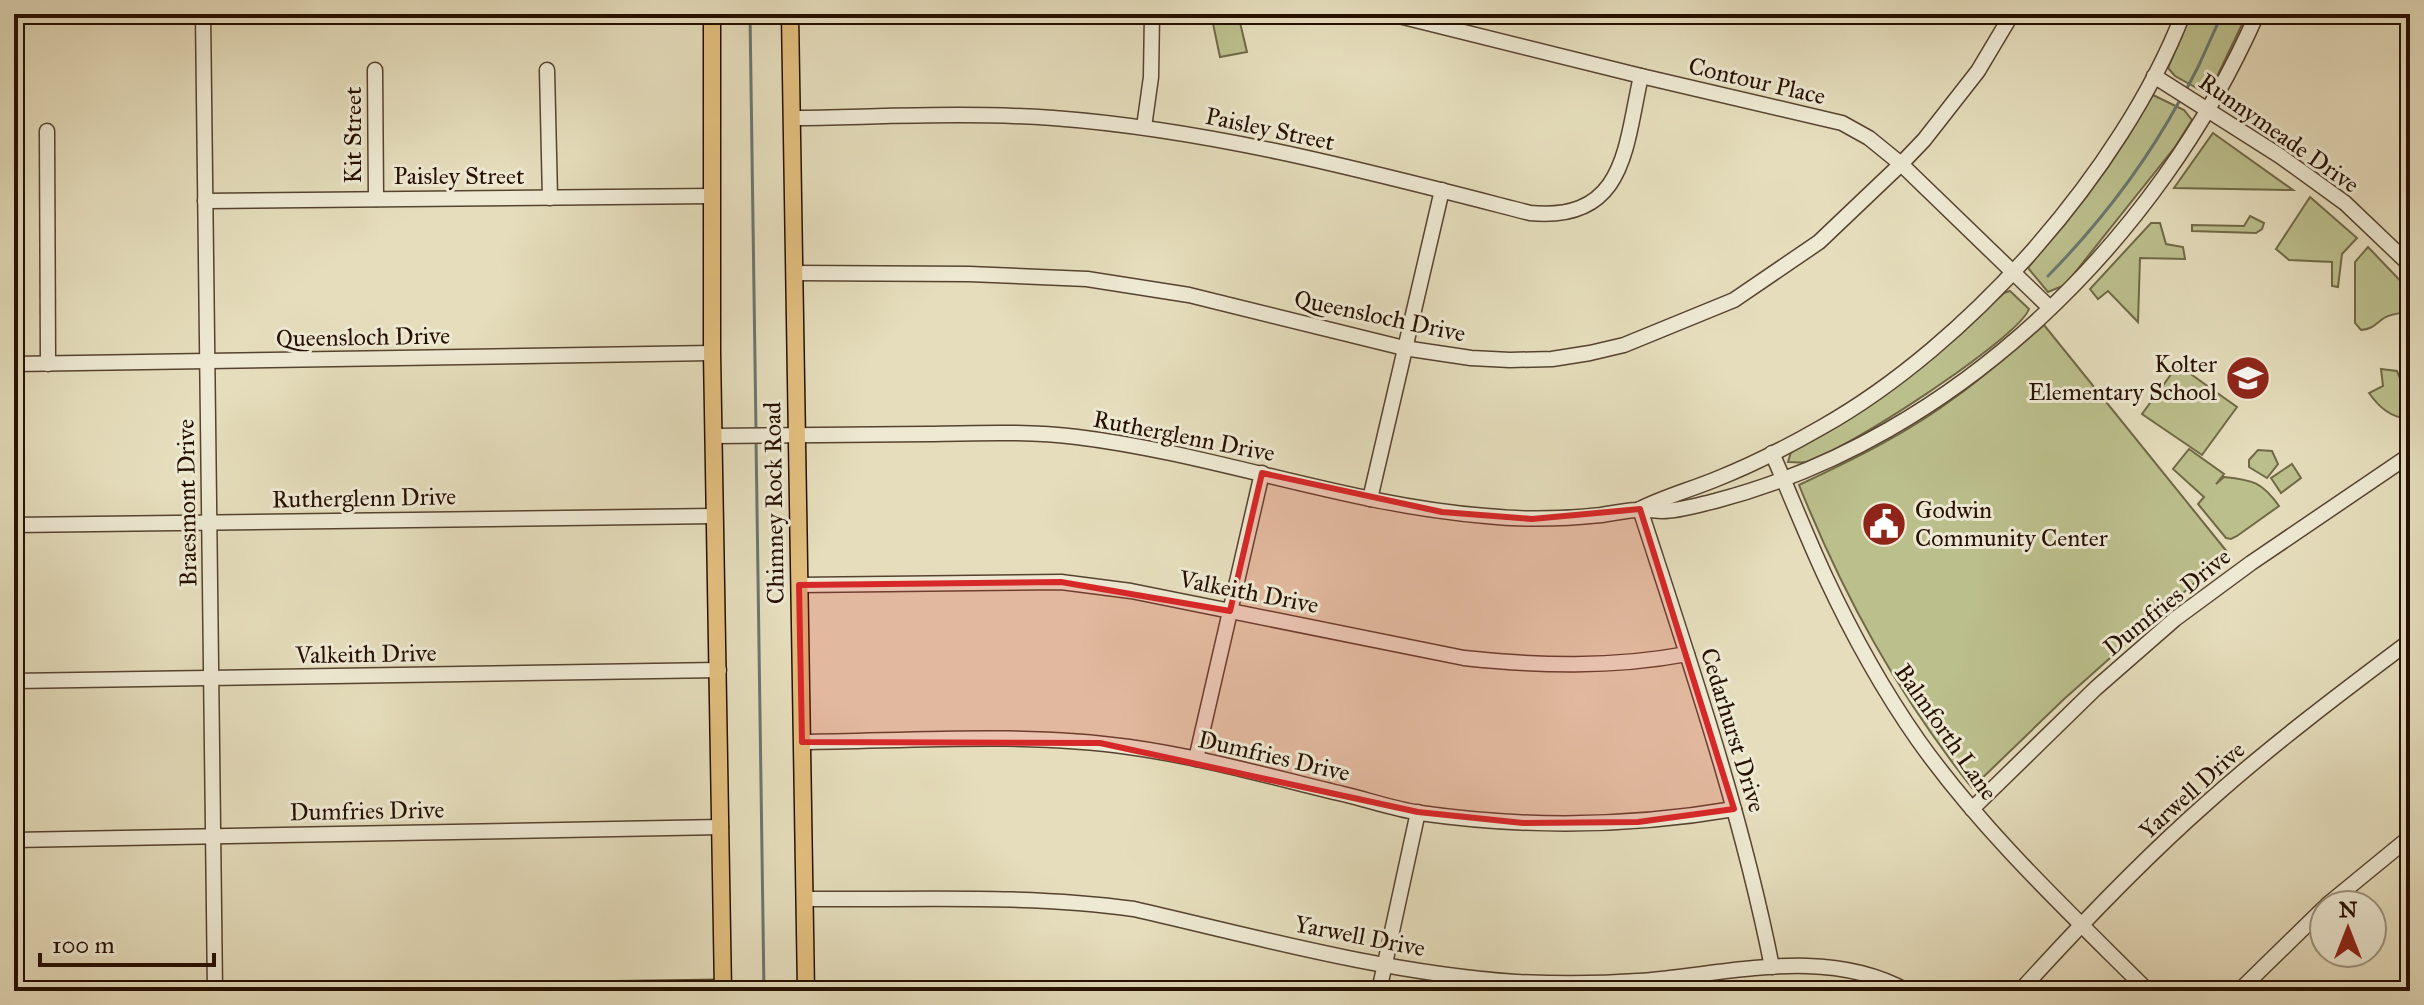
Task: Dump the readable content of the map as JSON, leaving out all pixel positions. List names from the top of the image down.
{
  "streets": {
    "main road": ["Chimney Rock Road"],
    "street": [
      "Contour Place",
      "Paisley Street",
      "Runnymeade Drive",
      "Kit Street",
      "Queensloch Drive",
      "Rutherglenn Drive",
      "Braesmont Drive",
      "Valkeith Drive",
      "Dumfries Drive",
      "Cedarhurst Drive",
      "Balmforth Lane",
      "Yarwell Drive"
    ]
  },
  "crossings": [
    ["Contour Place", "Paisley Street"],
    ["Contour Place", "Queensloch Drive"],
    ["Contour Place", "Rutherglenn Drive"],
    ["Paisley Street", "Kit Street"],
    ["Paisley Street", "Braesmont Drive"],
    ["Paisley Street", "Chimney Rock Road"],
    ["Runnymeade Drive", "Rutherglenn Drive"],
    ["Queensloch Drive", "Braesmont Drive"],
    ["Queensloch Drive", "Chimney Rock Road"],
    ["Rutherglenn Drive", "Braesmont Drive"],
    ["Rutherglenn Drive", "Chimney Rock Road"],
    ["Rutherglenn Drive", "Cedarhurst Drive"],
    ["Rutherglenn Drive", "Balmforth Lane"],
    ["Braesmont Drive", "Valkeith Drive"],
    ["Braesmont Drive", "Dumfries Drive"],
    ["Chimney Rock Road", "Valkeith Drive"],
    ["Chimney Rock Road", "Dumfries Drive"],
    ["Chimney Rock Road", "Yarwell Drive"],
    ["Valkeith Drive", "Cedarhurst Drive"],
    ["Dumfries Drive", "Cedarhurst Drive"],
    ["Dumfries Drive", "Balmforth Lane"],
    ["Cedarhurst Drive", "Yarwell Drive"],
    ["Balmforth Lane", "Yarwell Drive"]
  ],
  "places": {
    "school or university": ["Kolter Elementary School"],
    "public building": ["Godwin Community Center"]
  },
  "scale_bar": "100 m",
  "north": "top"
}
